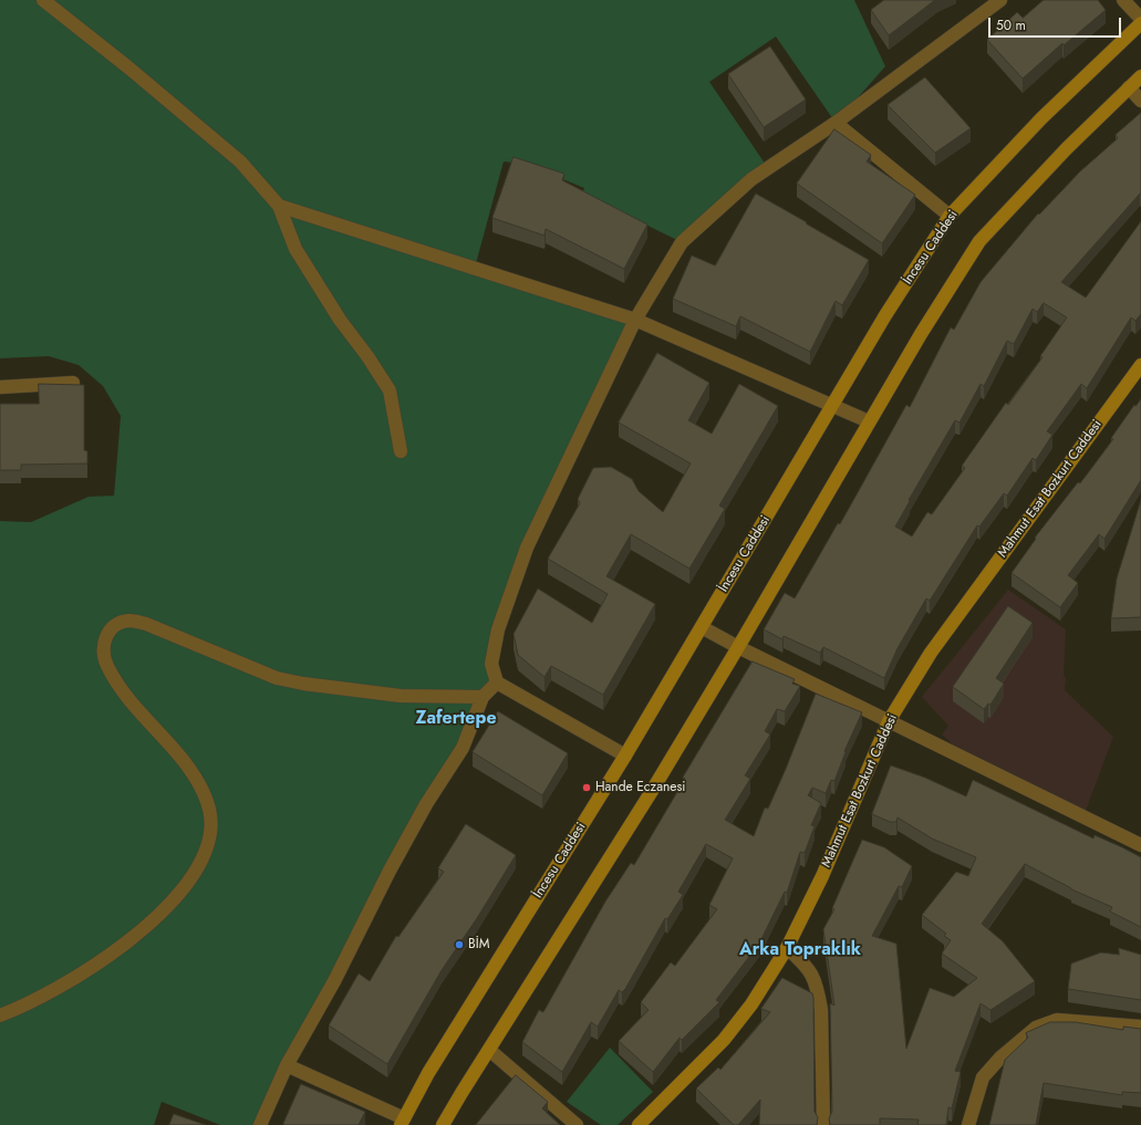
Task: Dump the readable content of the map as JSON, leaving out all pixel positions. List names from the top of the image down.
{
  "streets": {
    "main road": ["İncesu Caddesi", "Mahmut Esat Bozkurt Caddesi"]
  },
  "districts": ["Zafertepe", "Arka Topraklık"],
  "places": ["Hande Eczanesi", "BİM"],
  "scale_bar": "50 m"
}
